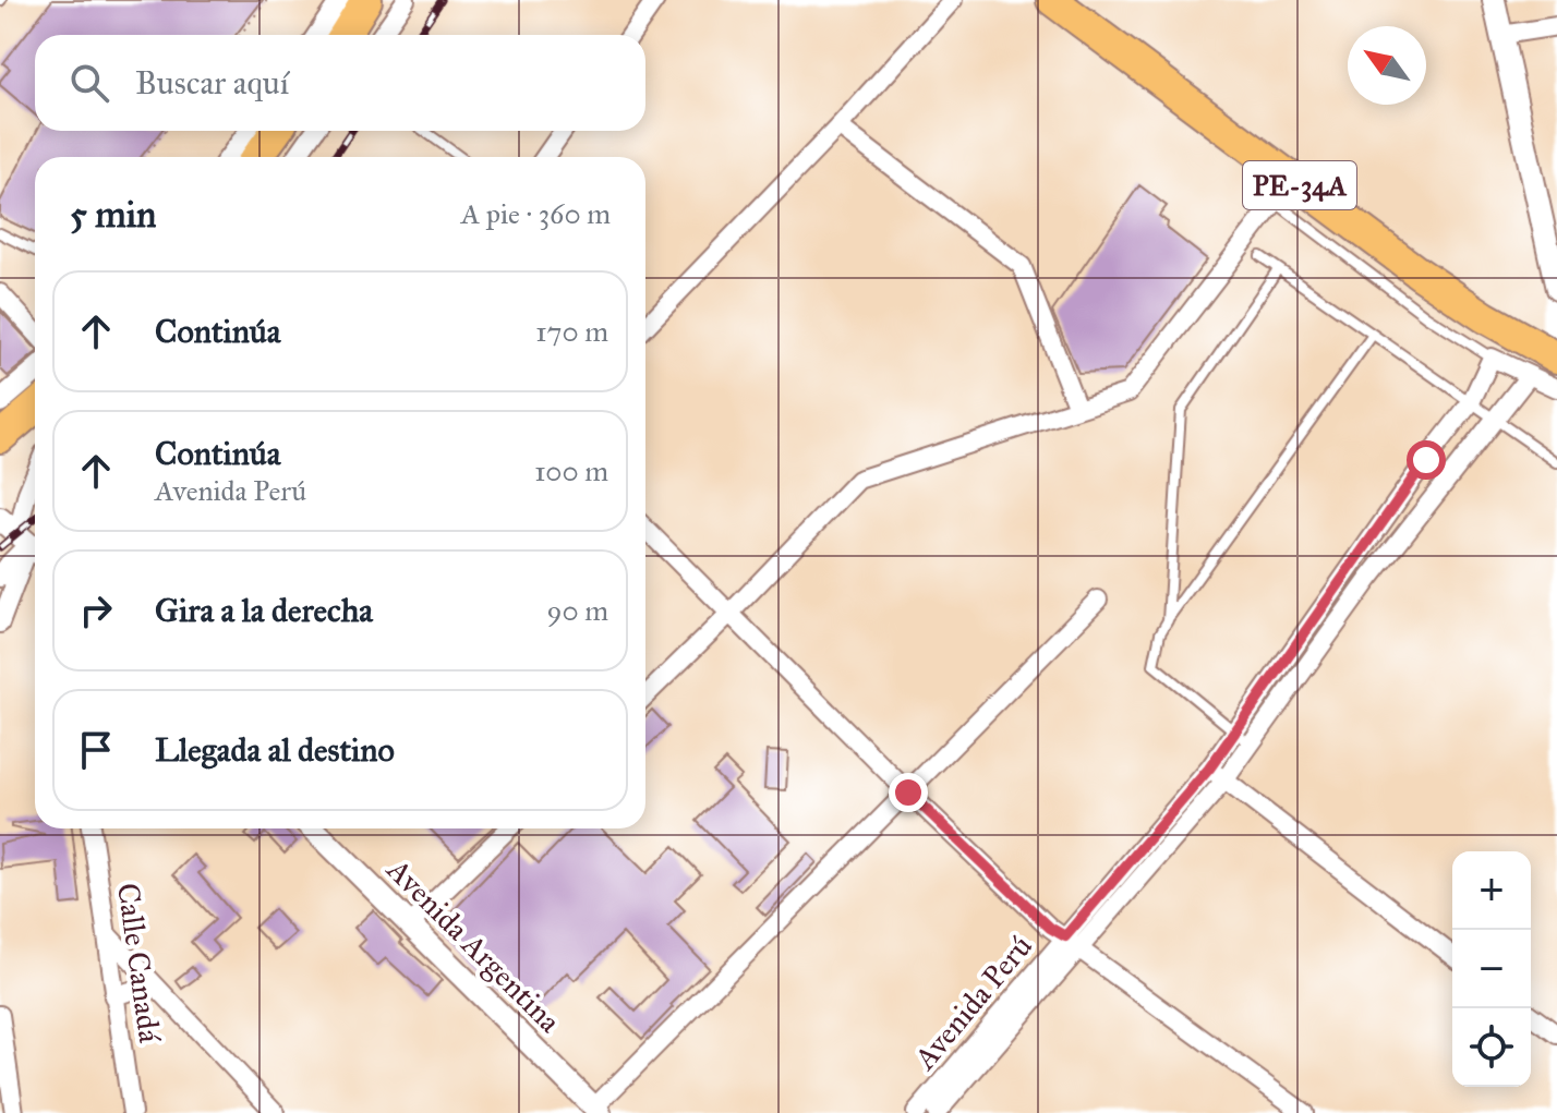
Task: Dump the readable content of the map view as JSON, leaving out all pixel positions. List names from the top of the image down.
{
  "streets": {
    "highway": ["PE-34A"],
    "street": ["Avenida Argentina", "Calle Canadá", "Avenida Perú"]
  },
  "north": "top left",
  "page": {
    "search": "Buscar aquí",
    "heading": ["5 min", "A pie · 360 m"],
    "list": [
      ["Continúa", "170 m"],
      ["Continúa", "Avenida Perú", "100 m"],
      ["Gira a la derecha", "90 m"],
      "Llegada al destino"
    ],
    "map_buttons": ["+", "−"]
  }
}
